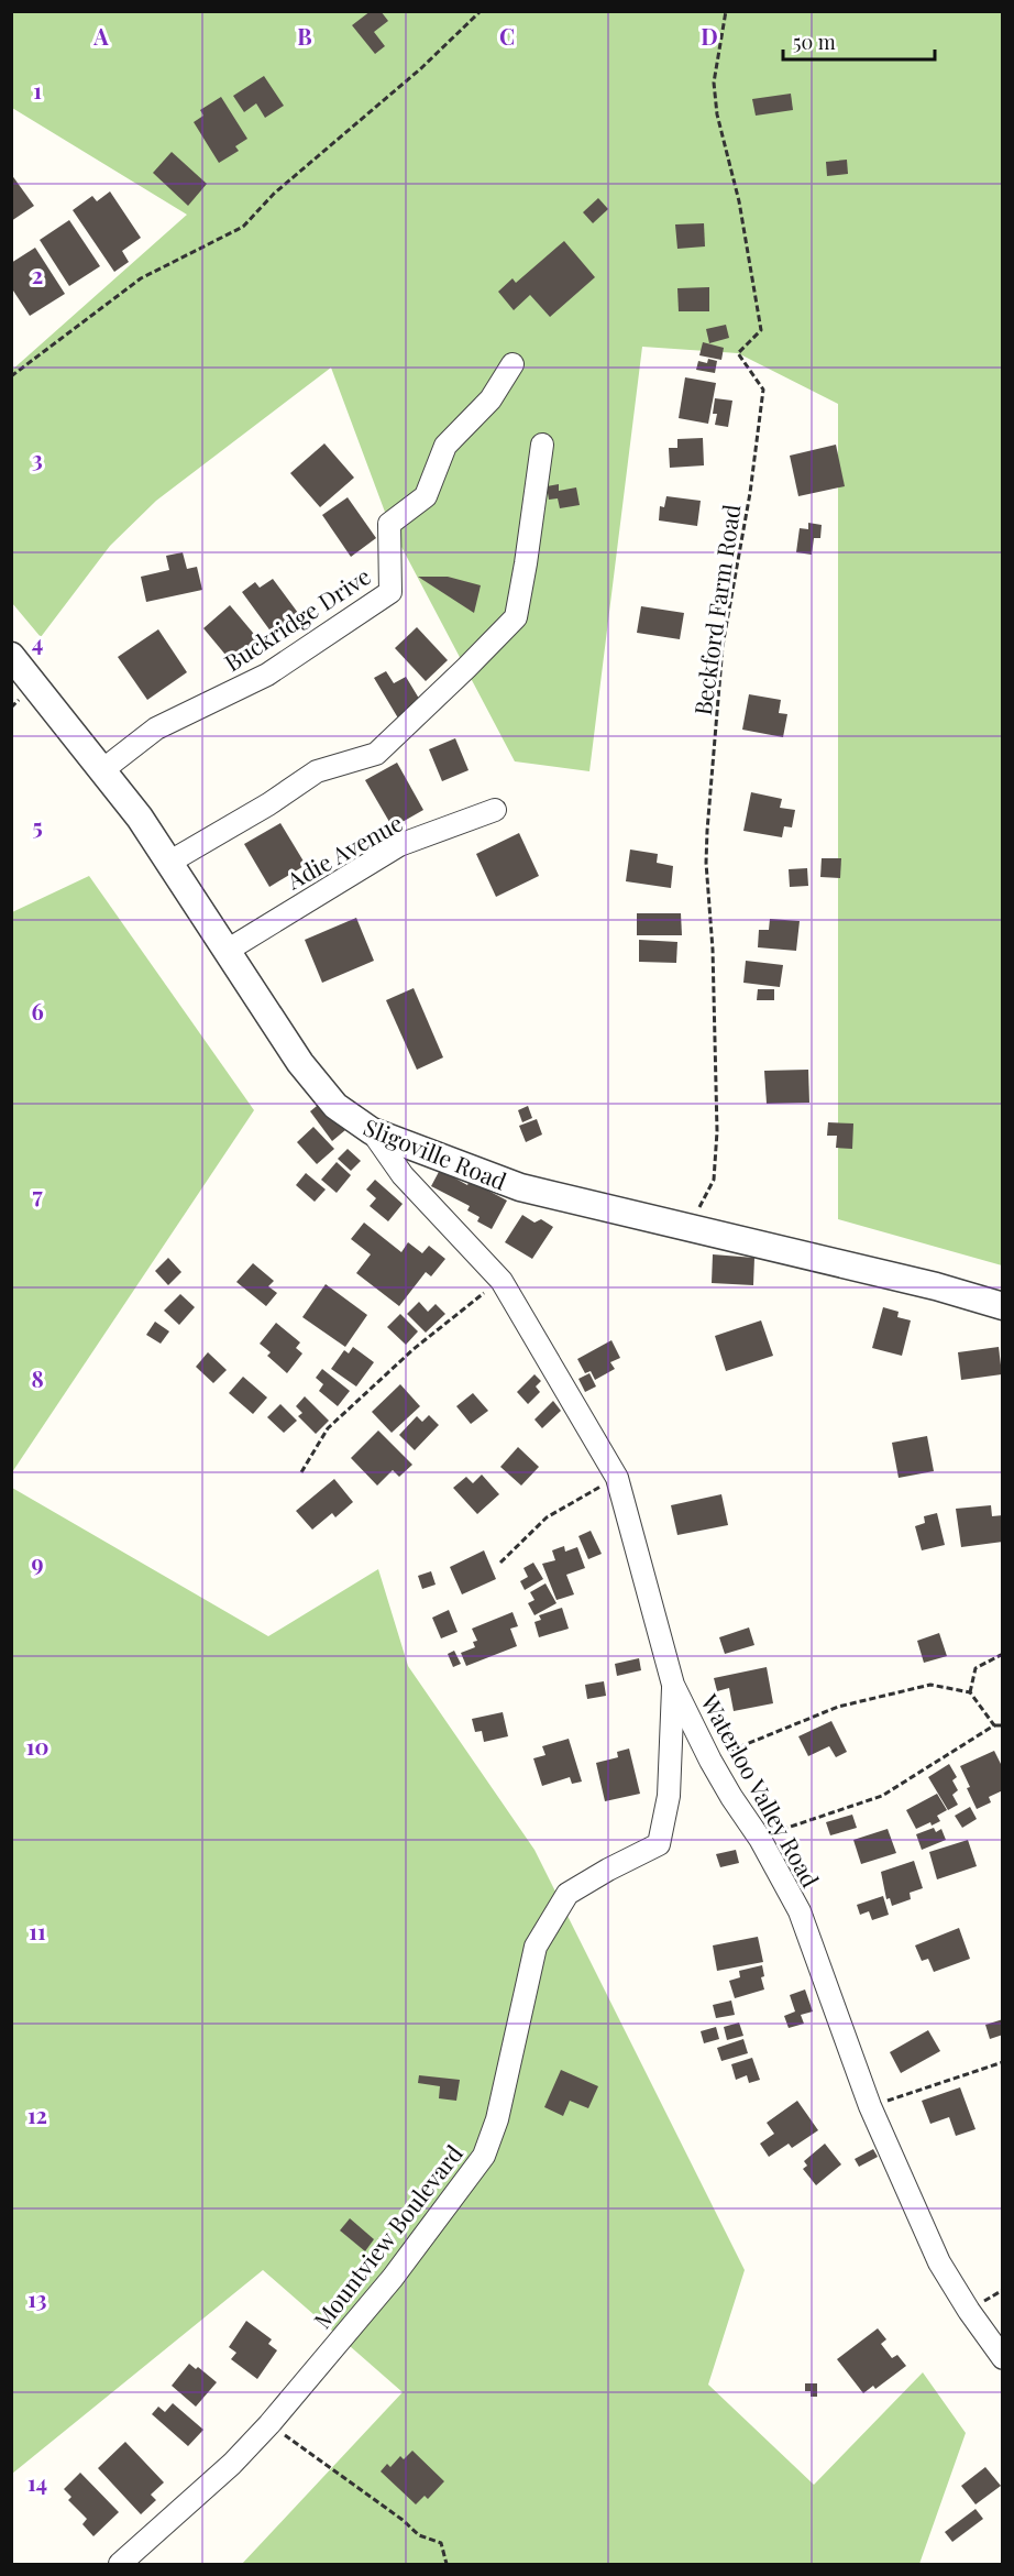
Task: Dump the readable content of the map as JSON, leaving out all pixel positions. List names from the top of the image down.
{
  "streets": {
    "street": [
      "Buckridge Drive",
      "Adie Avenue",
      "Sligoville Road",
      "Waterloo Valley Road",
      "Mountview Boulevard"
    ],
    "path": ["Beckford Farm Road"]
  },
  "crossings": [
    ["Beckford Farm Road", "Sligoville Road"],
    ["Buckridge Drive", "Sligoville Road"],
    ["Adie Avenue", "Sligoville Road"],
    ["Sligoville Road", "Waterloo Valley Road"],
    ["Waterloo Valley Road", "Mountview Boulevard"]
  ],
  "scale_bar": "50 m",
  "grid": {
    "columns": [
      "A",
      "B",
      "C",
      "D"
    ],
    "rows": [
      "1",
      "2",
      "3",
      "4",
      "5",
      "6",
      "7",
      "8",
      "9",
      "10",
      "11",
      "12",
      "13",
      "14"
    ]
  }
}
